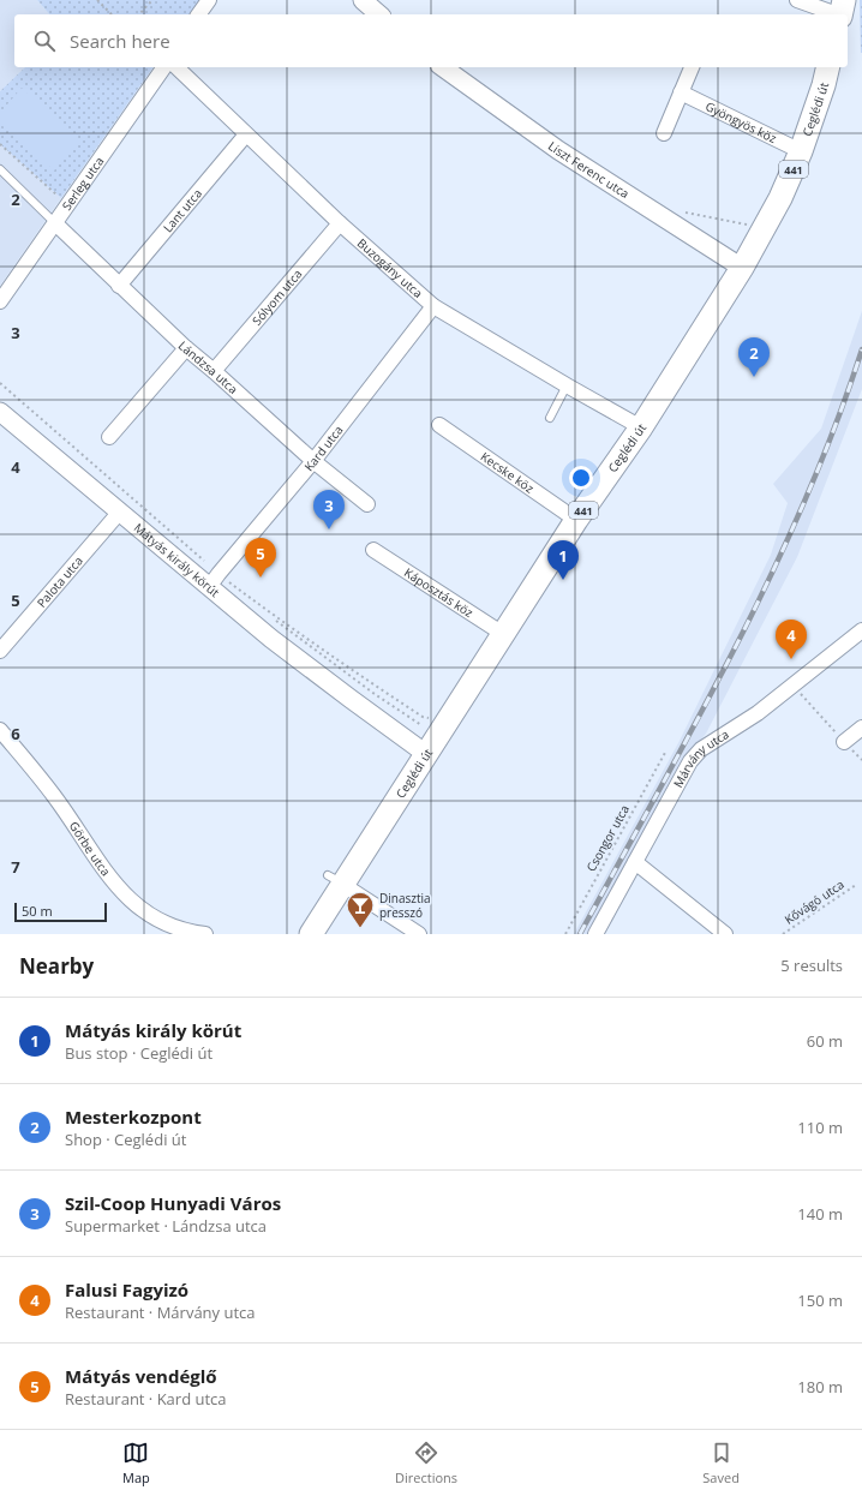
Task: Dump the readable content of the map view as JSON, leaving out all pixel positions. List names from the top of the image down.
{
  "streets": {
    "main road": ["Ceglédi út", "441"],
    "street": [
      "Gyöngyös köz",
      "Liszt Ferenc utca",
      "Serleg utca",
      "Lant utca",
      "Buzogány utca",
      "Sólyom utca",
      "Lándzsa utca",
      "Kard utca",
      "Kecske köz",
      "Mátyás király körút",
      "Palota utca",
      "Káposztás köz",
      "Márvány utca",
      "Görbe utca"
    ],
    "path": ["Csongor utca", "Kővágó utca"]
  },
  "crossings": [
    ["Ceglédi út", "Gyöngyös köz"],
    ["Ceglédi út", "Liszt Ferenc utca"],
    ["Ceglédi út", "Buzogány utca"],
    ["Ceglédi út", "Kecske köz"],
    ["Ceglédi út", "Mátyás király körút"],
    ["Ceglédi út", "Káposztás köz"],
    ["Serleg utca", "Lándzsa utca"],
    ["Lant utca", "Buzogány utca"],
    ["Lant utca", "Lándzsa utca"],
    ["Buzogány utca", "Sólyom utca"],
    ["Buzogány utca", "Kard utca"],
    ["Sólyom utca", "Lándzsa utca"],
    ["Lándzsa utca", "Kard utca"],
    ["Kard utca", "Mátyás király körút"],
    ["Mátyás király körút", "Palota utca"]
  ],
  "places": {
    "bar": ["Dinasztia presszó"]
  },
  "scale_bar": "50 m",
  "page": {
    "search": "Search here",
    "pins": [
      "2",
      "3",
      "5",
      "1",
      "4"
    ],
    "scale": "50 m",
    "heading": ["Nearby", "5 results"],
    "list": [
      {
        "mark": "1",
        "name": "Mátyás király körút",
        "note": "Bus stop · Ceglédi út",
        "value": "60 m"
      },
      {
        "mark": "2",
        "name": "Mesterkozpont",
        "note": "Shop · Ceglédi út",
        "value": "110 m"
      },
      {
        "mark": "3",
        "name": "Szil-Coop Hunyadi Város",
        "note": "Supermarket · Lándzsa utca",
        "value": "140 m"
      },
      {
        "mark": "4",
        "name": "Falusi Fagyizó",
        "note": "Restaurant · Márvány utca",
        "value": "150 m"
      },
      {
        "mark": "5",
        "name": "Mátyás vendéglő",
        "note": "Restaurant · Kard utca",
        "value": "180 m"
      }
    ],
    "nav": ["Map", "Directions", "Saved"]
  },
  "grid": {
    "rows": [
      "2",
      "3",
      "4",
      "5",
      "6",
      "7"
    ]
  }
}
